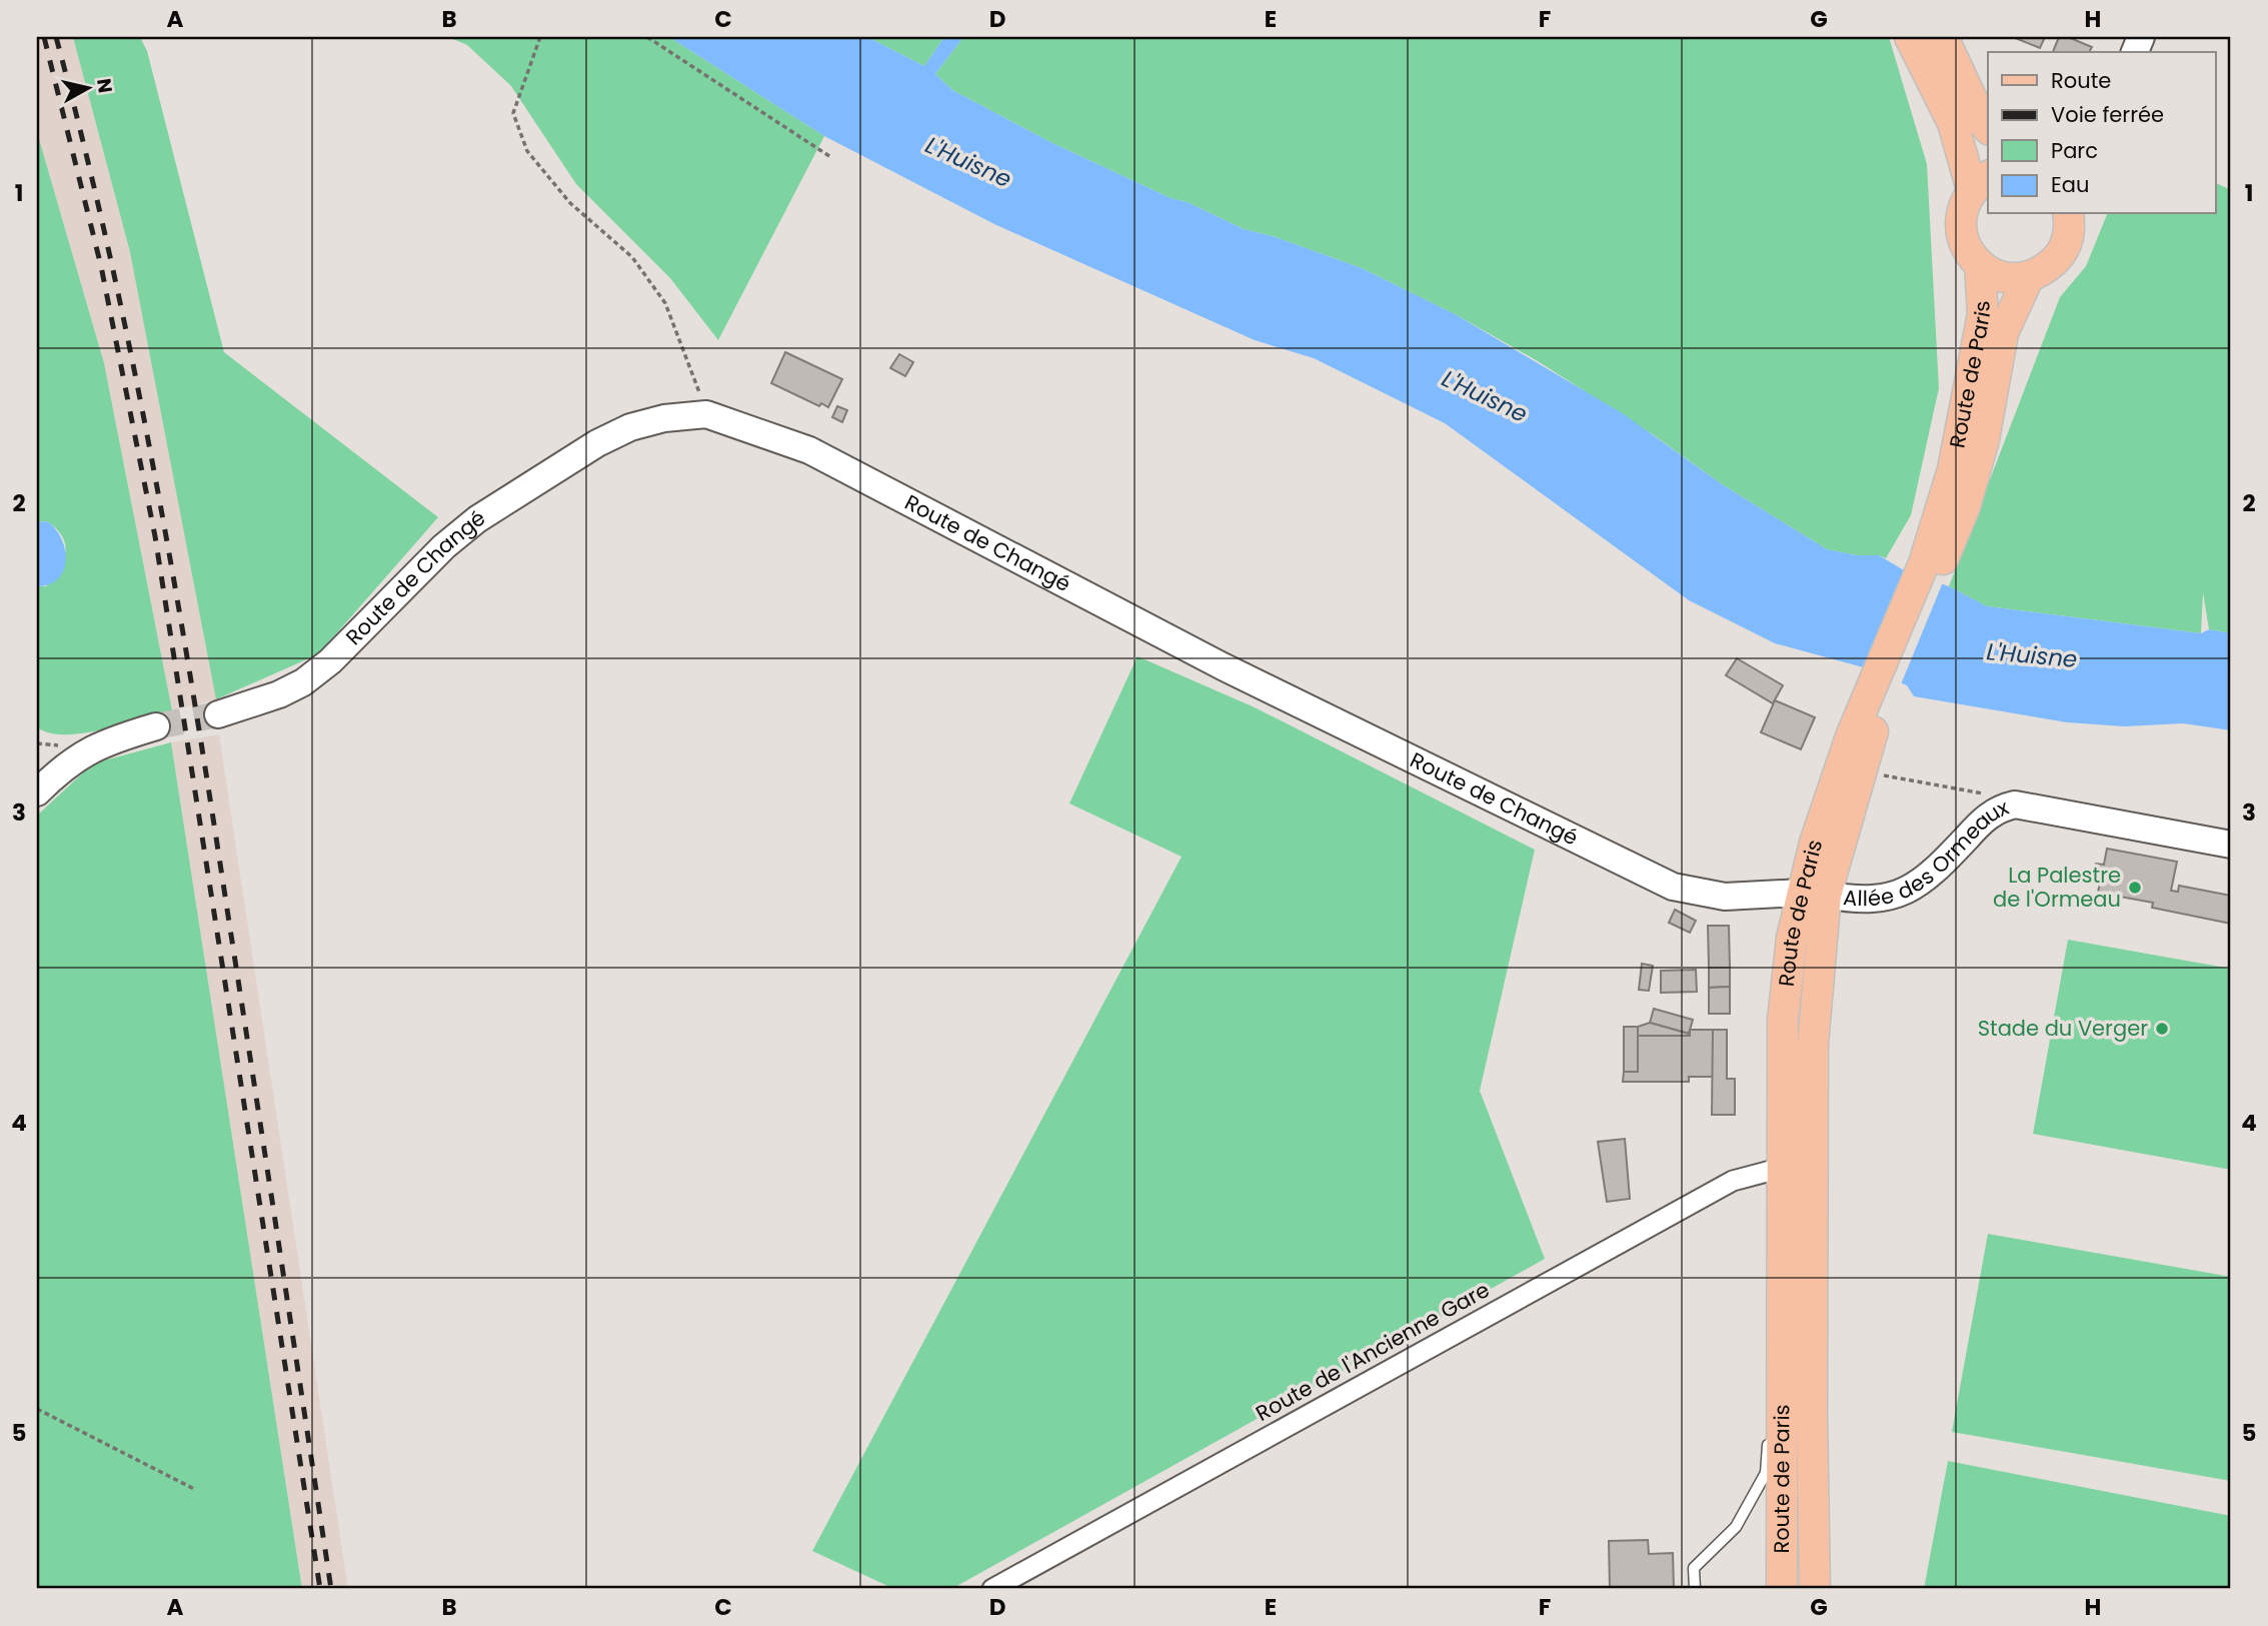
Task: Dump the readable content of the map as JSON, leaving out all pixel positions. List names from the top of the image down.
{
  "streets": {
    "main road": ["Route de Paris"],
    "street": ["Route de Changé", "Allée des Ormeaux", "Route de l'Ancienne Gare"]
  },
  "crossings": [
    ["Route de Paris", "Route de Changé"],
    ["Route de Paris", "Allée des Ormeaux"],
    ["Route de Paris", "Route de l'Ancienne Gare"],
    ["Route de Changé", "Allée des Ormeaux"]
  ],
  "water": ["L'Huisne"],
  "places": ["La Palestre de l'Ormeau", "Stade du Verger"],
  "legend": [
    "Route",
    "Voie ferrée",
    "Parc",
    "Eau"
  ],
  "north": "right",
  "grid": {
    "columns": [
      "A",
      "B",
      "C",
      "D",
      "E",
      "F",
      "G",
      "H"
    ],
    "rows": [
      "1",
      "2",
      "3",
      "4",
      "5"
    ]
  }
}
